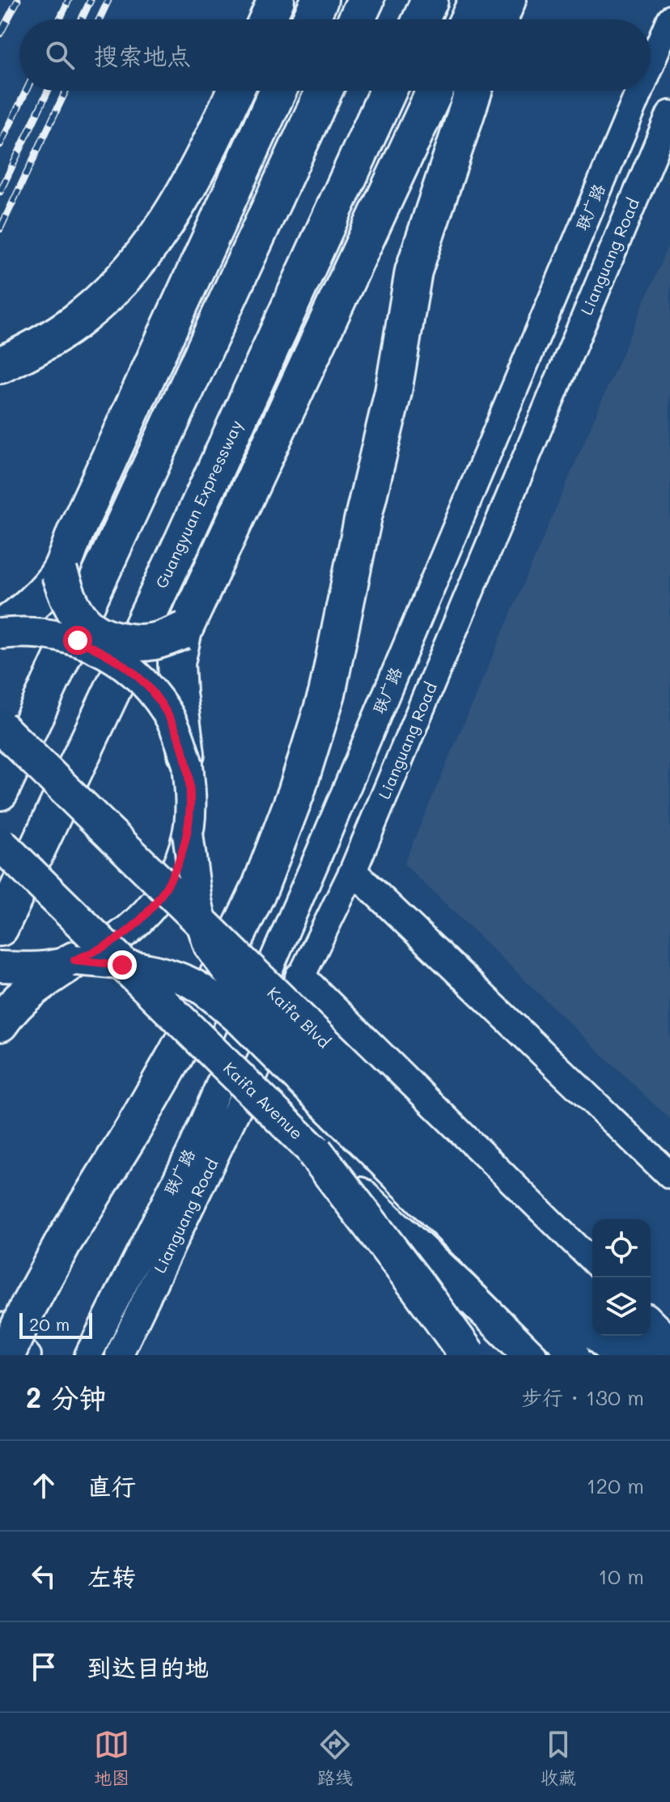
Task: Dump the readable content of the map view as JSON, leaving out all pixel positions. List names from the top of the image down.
{
  "streets": {
    "highway": ["Guangyuan Expressway"],
    "main road": ["Kaifa Blvd", "Kaifa Avenue"],
    "street": ["联广路", "Lianguang Road"]
  },
  "scale_bar": "20 m",
  "page": {
    "search": "搜索地点",
    "scale": "20 m",
    "heading": ["2 分钟", "步行 · 130 m"],
    "list": [
      ["直行", "120 m"],
      ["左转", "10 m"],
      "到达目的地"
    ],
    "nav": ["地图", "路线", "收藏"]
  }
}
